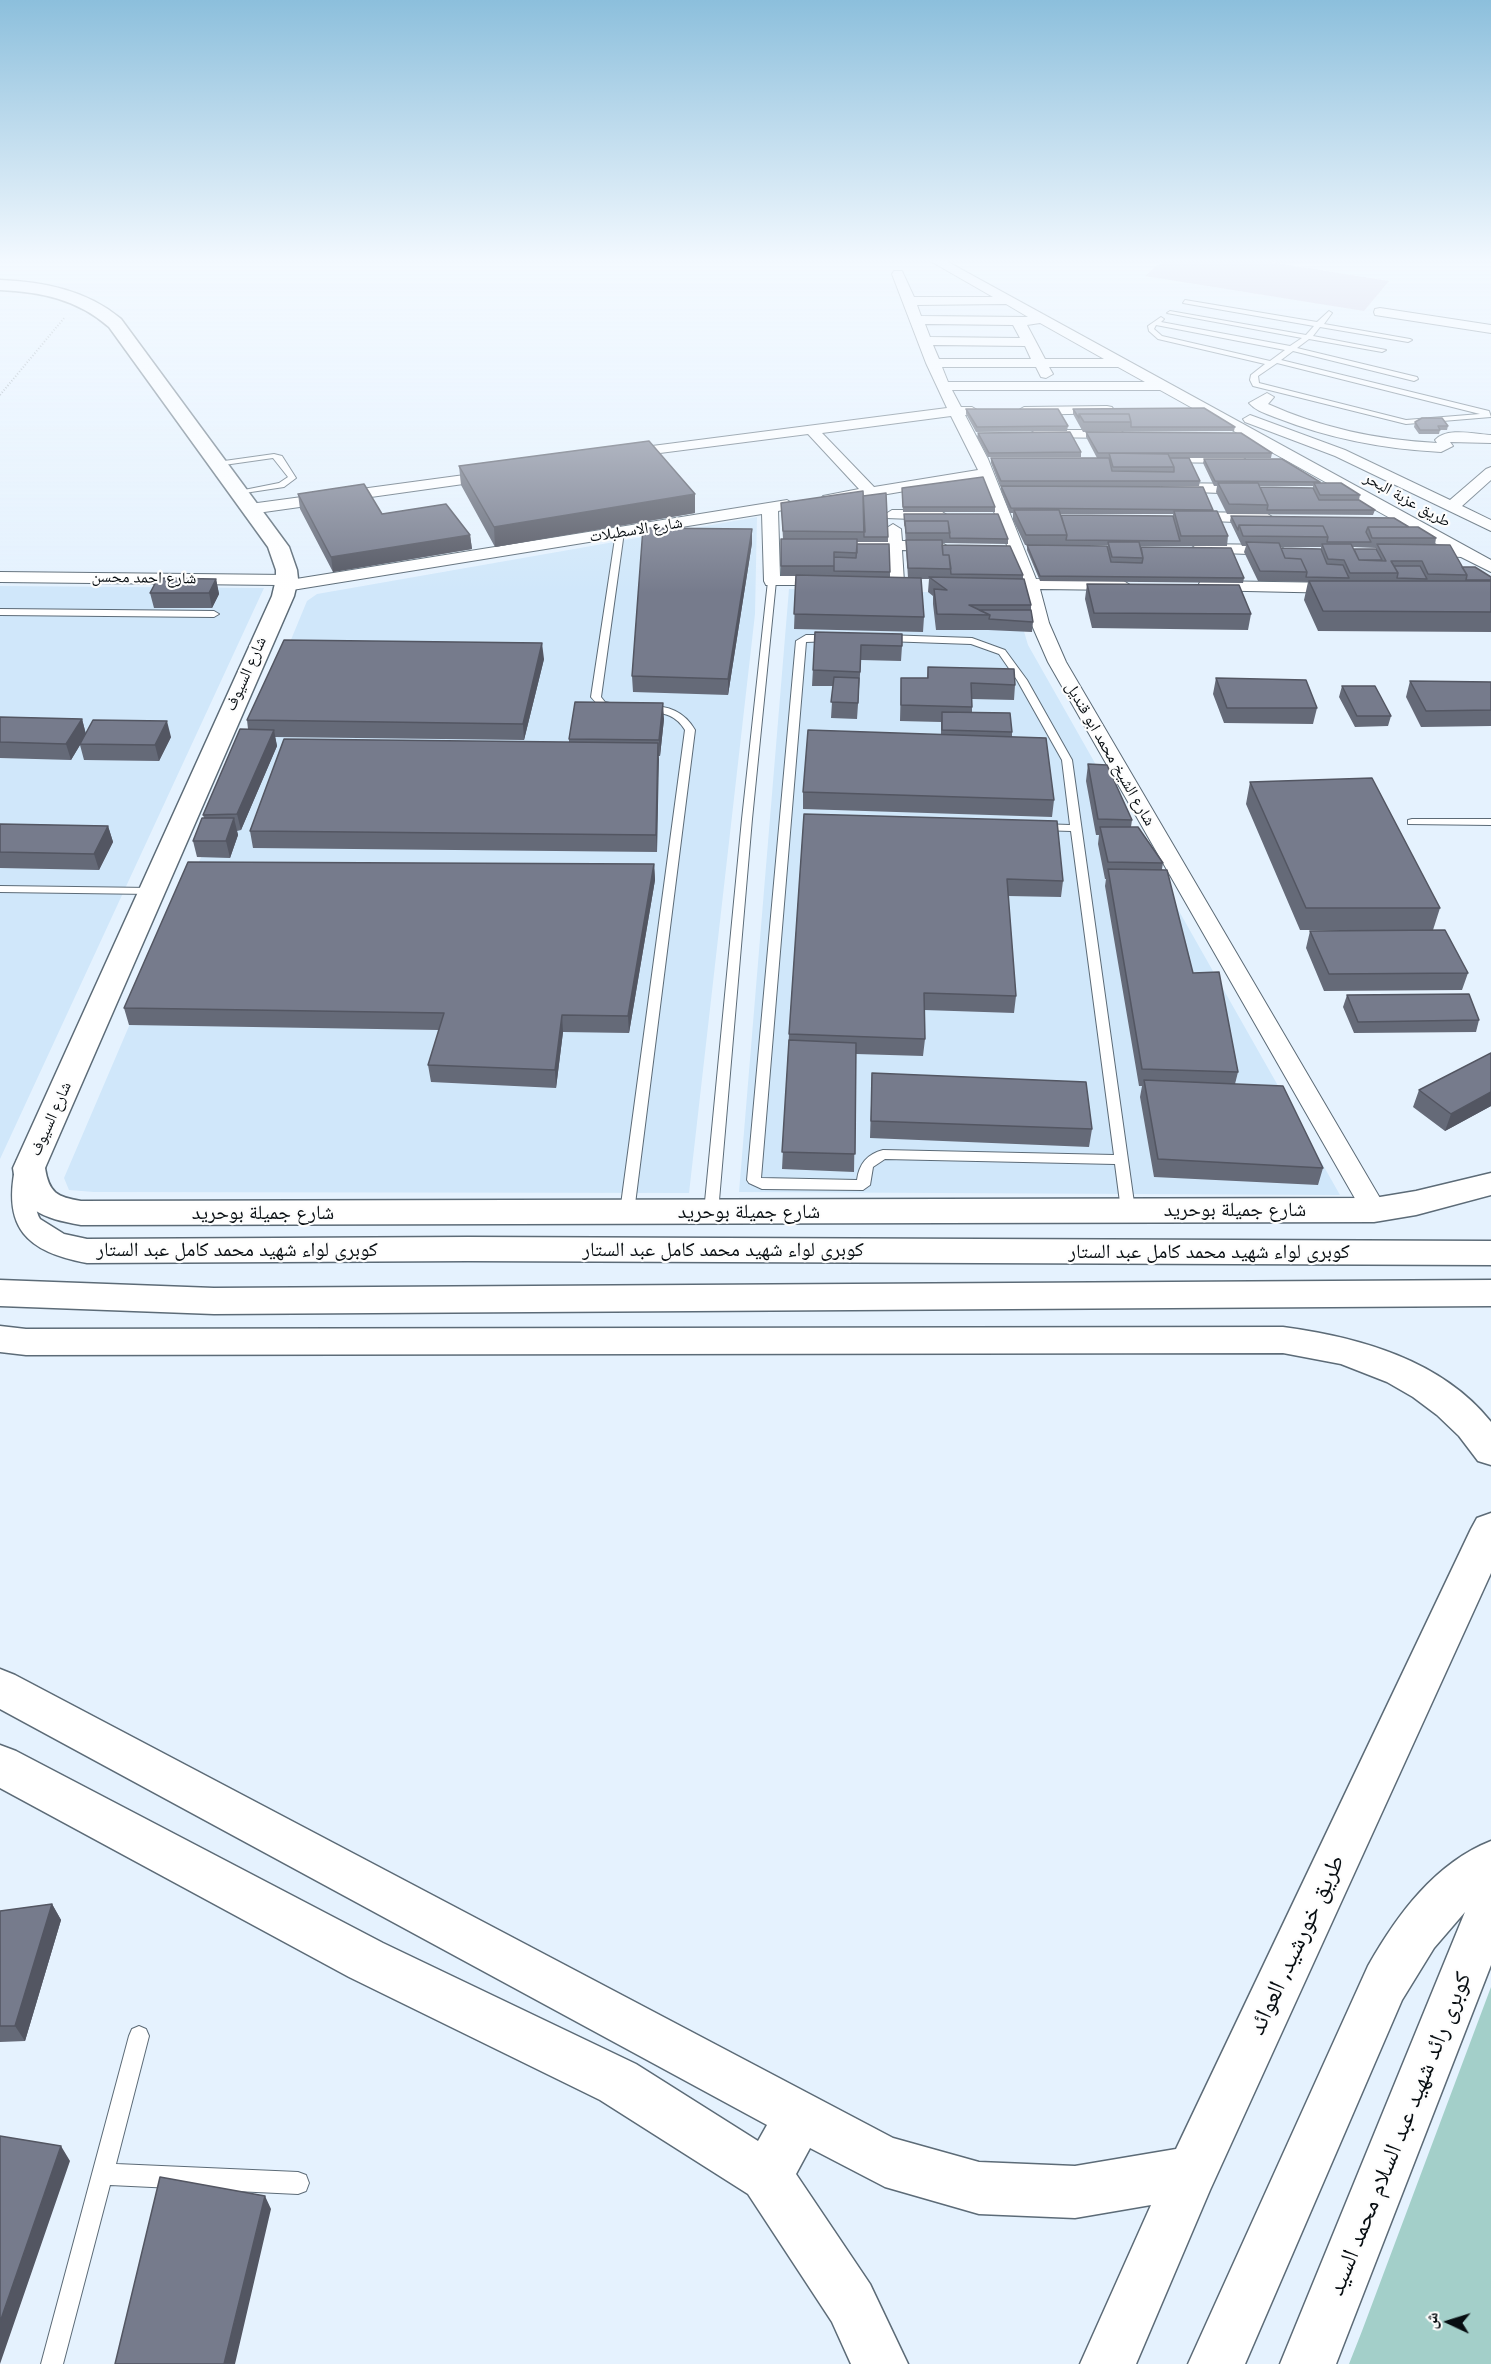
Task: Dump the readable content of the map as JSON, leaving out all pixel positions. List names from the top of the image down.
{
  "streets": {
    "main road": [
      "شارع السيوف",
      "شارع جميلة بوحريد",
      "كوبرى لواء شهيد محمد كامل عبد الستار",
      "طريق خورشيد, العوائد",
      "كوبرى رائد شهيد عبد السلام محمد السيد"
    ],
    "street": [
      "طريق عزبة البحر",
      "شارع الاسطبلات",
      "شارع احمد محسن",
      "شارع الشيخ محمد ابو قنديل"
    ]
  },
  "crossings": [
    ["شارع الاسطبلات", "شارع احمد محسن"],
    ["شارع الاسطبلات", "شارع السيوف"],
    ["شارع الاسطبلات", "شارع الشيخ محمد ابو قنديل"],
    ["شارع احمد محسن", "شارع السيوف"],
    ["شارع السيوف", "شارع جميلة بوحريد"],
    ["شارع السيوف", "كوبرى لواء شهيد محمد كامل عبد الستار"],
    ["شارع الشيخ محمد ابو قنديل", "شارع جميلة بوحريد"],
    ["شارع جميلة بوحريد", "كوبرى لواء شهيد محمد كامل عبد الستار"]
  ],
  "north": "left"
}
